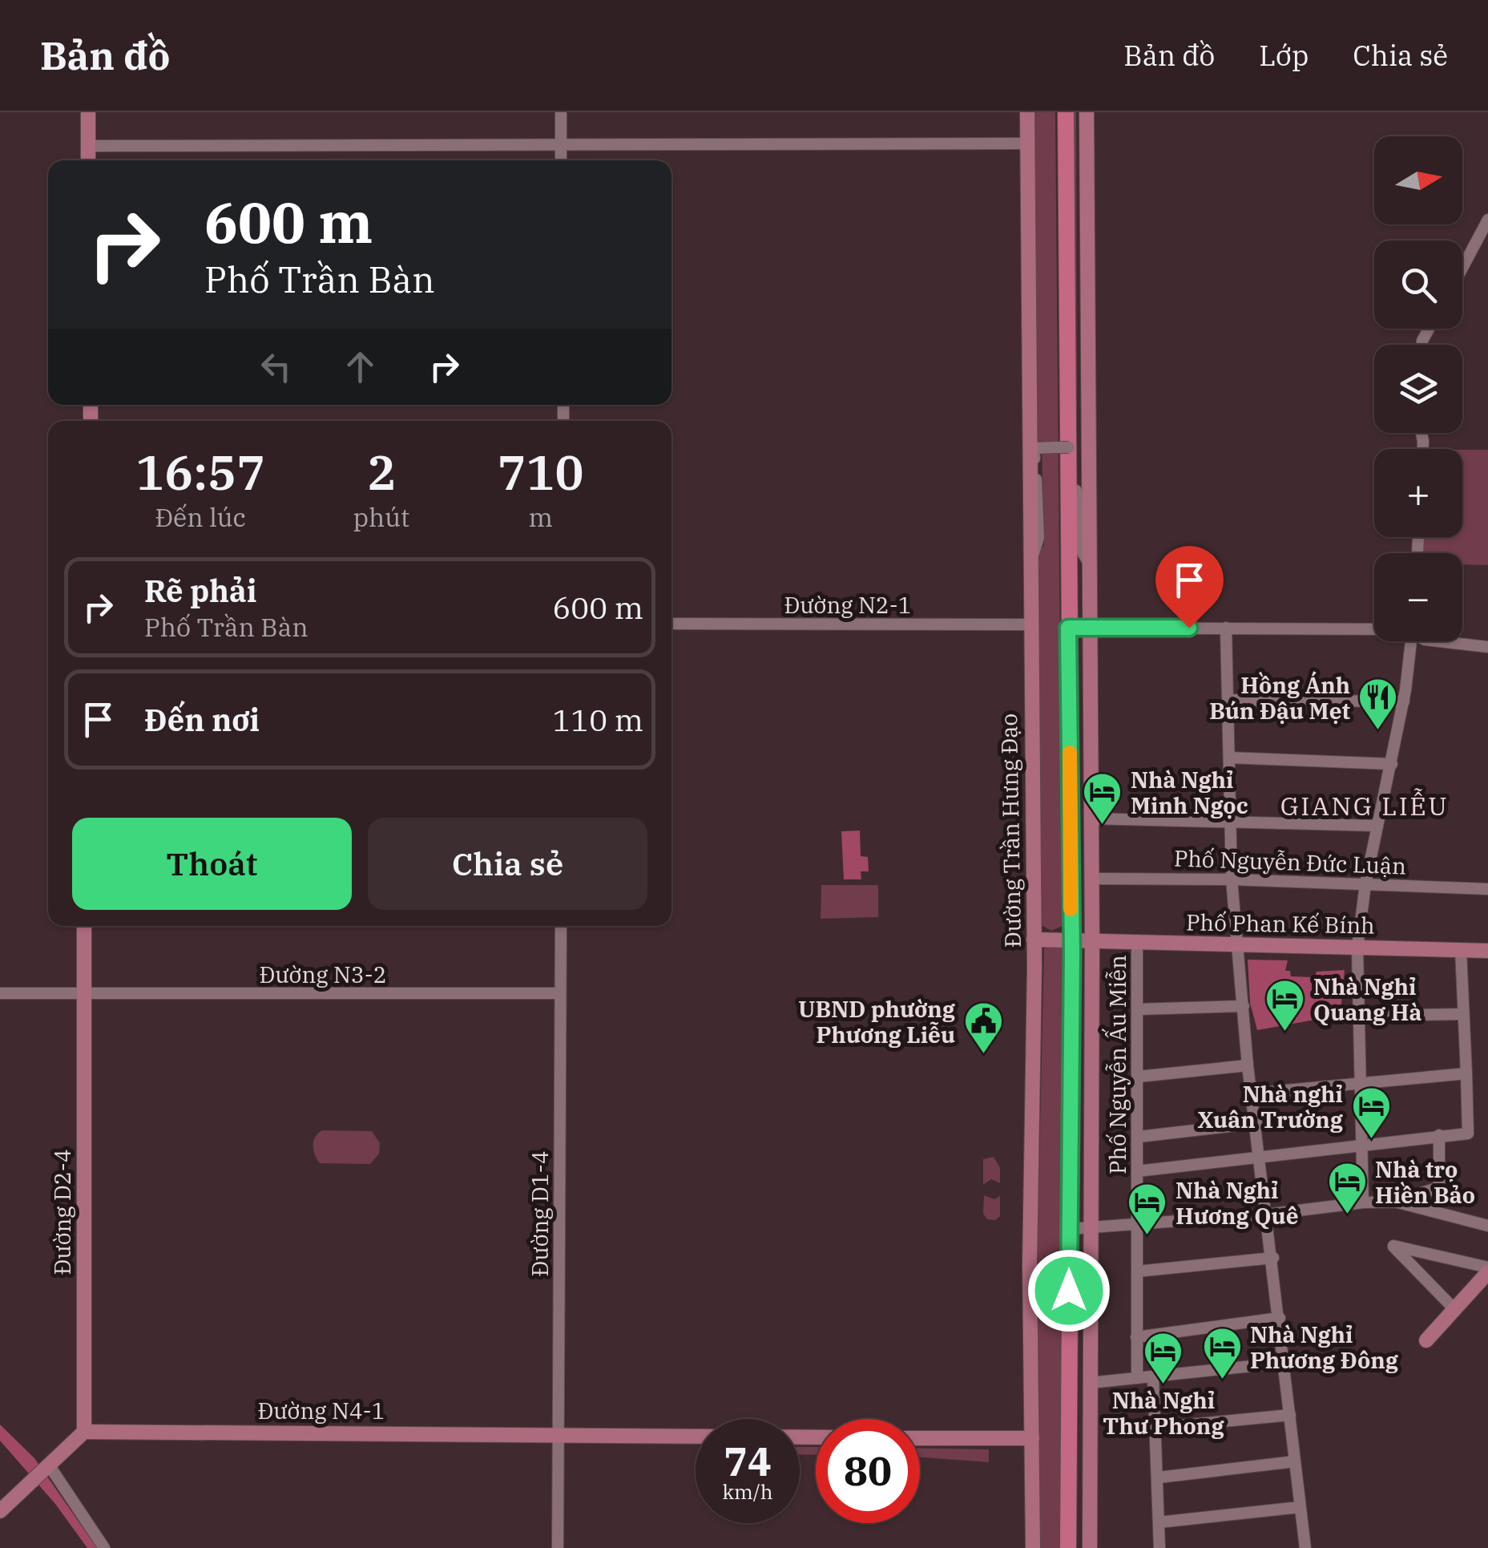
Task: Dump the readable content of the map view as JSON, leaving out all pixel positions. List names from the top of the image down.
{
  "streets": {
    "main road": [
      "Đường Trần Hưng Đạo",
      "Phố Phan Kế Bính",
      "Đường D2-4",
      "Đường N4-1"
    ],
    "street": [
      "Đường N2-1",
      "Phố Nguyễn Đức Luận",
      "Đường N3-2",
      "Phố Nguyễn Ấu Miễn",
      "Đường D1-4"
    ]
  },
  "crossings": [
    ["Đường N2-1", "Đường Trần Hưng Đạo"],
    ["Đường Trần Hưng Đạo", "Phố Phan Kế Bính"],
    ["Phố Phan Kế Bính", "Phố Nguyễn Ấu Miễn"],
    ["Đường N3-2", "Đường D2-4"],
    ["Đường N3-2", "Đường D1-4"],
    ["Đường D2-4", "Đường N4-1"],
    ["Đường D1-4", "Đường N4-1"]
  ],
  "districts": ["GIANG LIỄU"],
  "places": {
    "restaurant": ["Hồng Ánh Bún Đậu Mẹt"],
    "hotel": [
      "Nhà Nghỉ Minh Ngọc",
      "Nhà Nghỉ Quang Hà",
      "Nhà nghỉ Xuân Trường",
      "Nhà trọ Hiền Bảo",
      "Nhà Nghỉ Hương Quê",
      "Nhà Nghỉ Phương Đông",
      "Nhà Nghỉ Thư Phong"
    ],
    "public building": ["UBND phường Phương Liễu"]
  },
  "north": "right",
  "page": {
    "header": "Bản đồ",
    "nav": ["Bản đồ", "Lớp", "Chia sẻ"],
    "map_buttons": ["+", "−"],
    "turn": ["600 m", "Phố Trần Bàn"],
    "eta": [
      "16:57",
      "Đến lúc",
      "2",
      "phút",
      "710",
      "m"
    ],
    "list": [
      {
        "name": "Rẽ phải",
        "note": "Phố Trần Bàn",
        "value": "600 m"
      },
      {
        "name": "Đến nơi",
        "value": "110 m"
      }
    ],
    "buttons": ["Thoát", "Chia sẻ"],
    "speed": "74 km/h",
    "limit": "80"
  }
}
